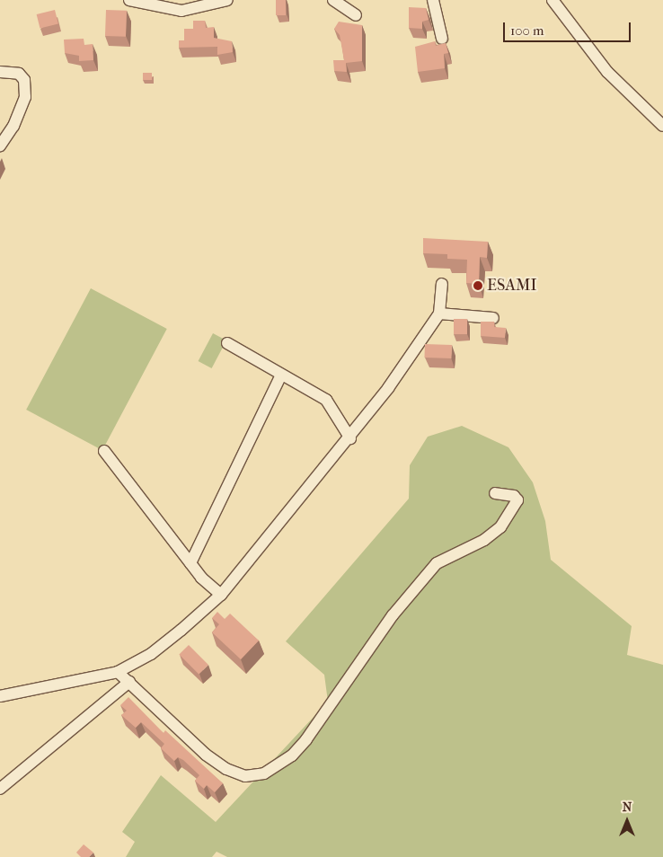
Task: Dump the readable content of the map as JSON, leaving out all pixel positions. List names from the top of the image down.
{
  "places": ["ESAMI"],
  "scale_bar": "100 m",
  "north": "top"
}
